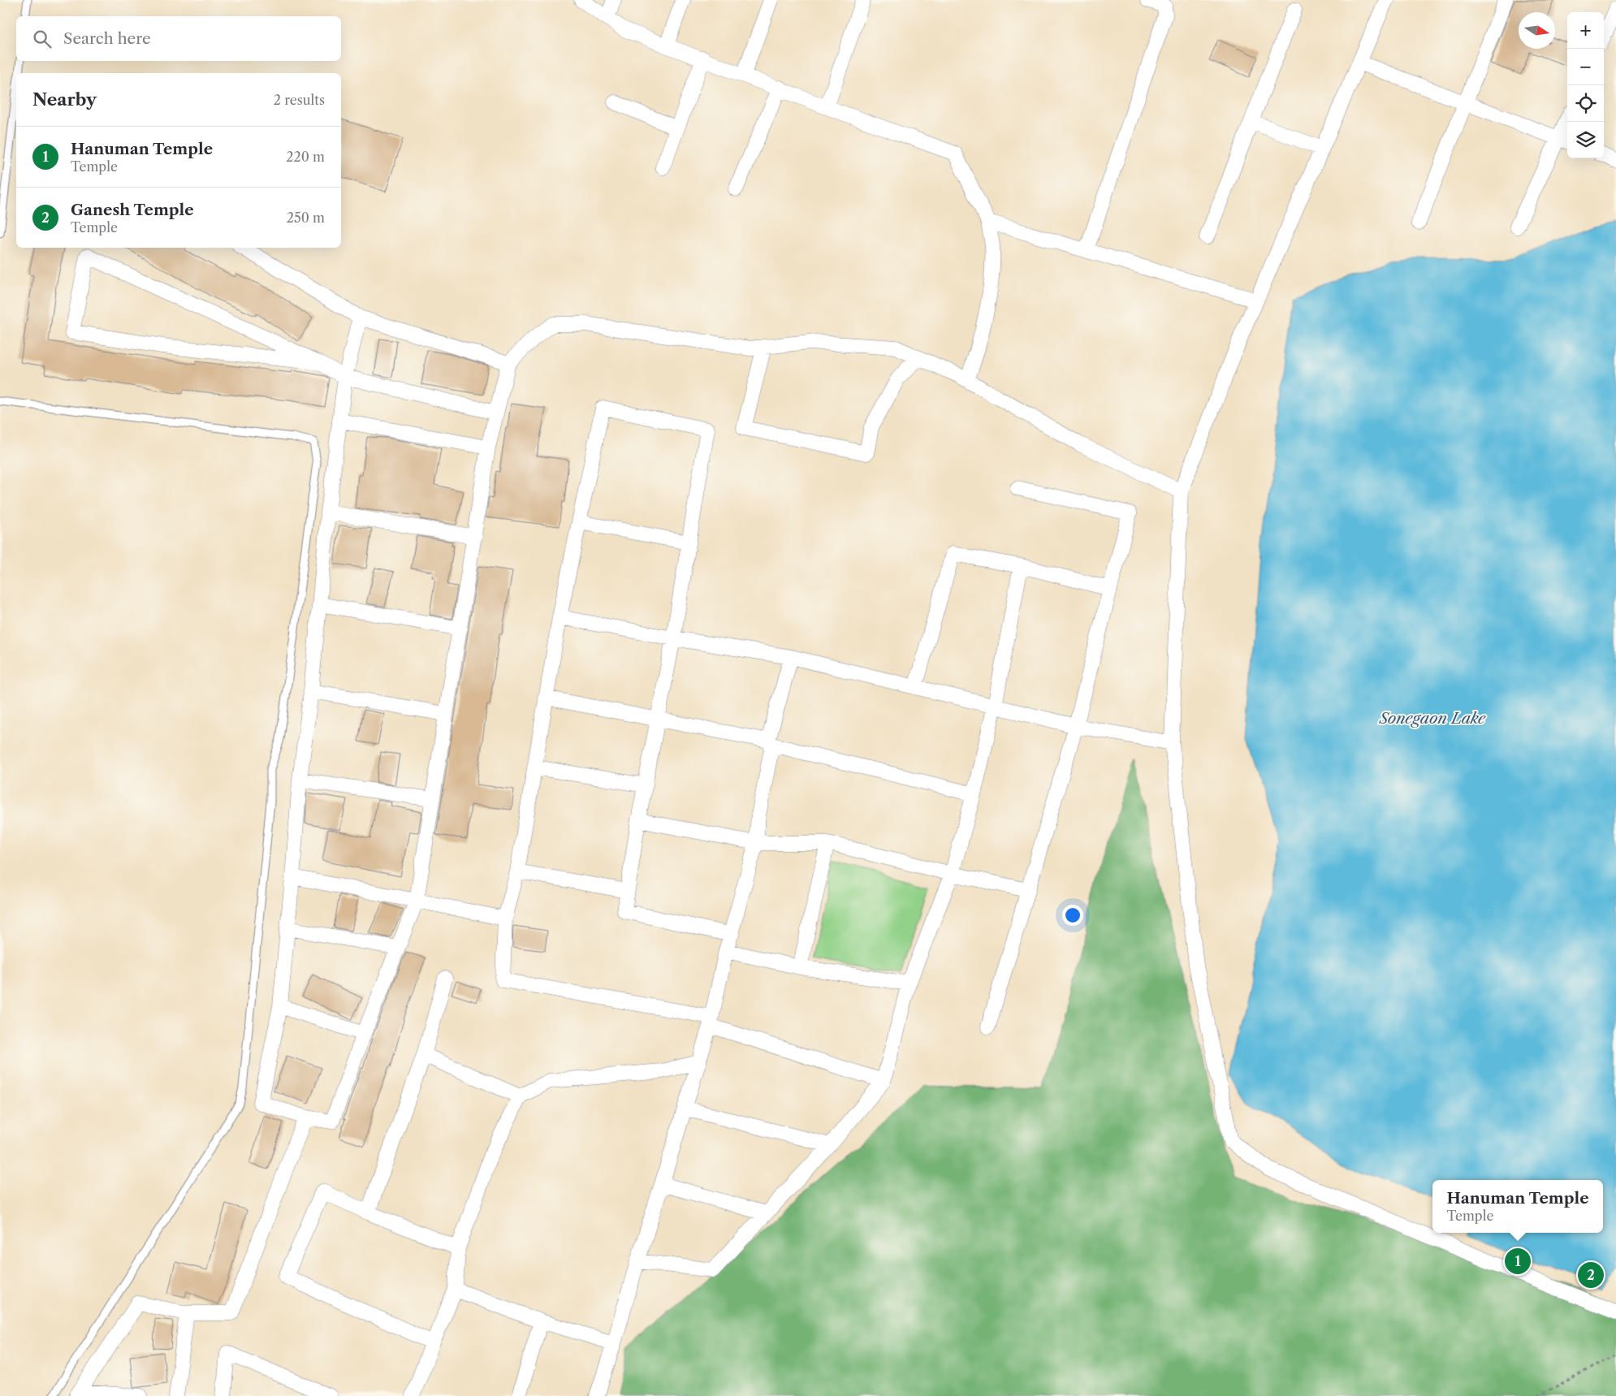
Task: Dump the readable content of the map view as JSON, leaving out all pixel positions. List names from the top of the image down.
{
  "water": ["Sonegaon Lake"],
  "north": "right",
  "page": {
    "map_buttons": ["+", "−"],
    "search": "Search here",
    "heading": ["Nearby", "2 results"],
    "list": [
      {
        "mark": "1",
        "name": "Hanuman Temple",
        "note": "Temple",
        "value": "220 m"
      },
      {
        "mark": "2",
        "name": "Ganesh Temple",
        "note": "Temple",
        "value": "250 m"
      }
    ],
    "popup": ["Hanuman Temple", "Temple"],
    "pins": ["1", "2"]
  }
}
